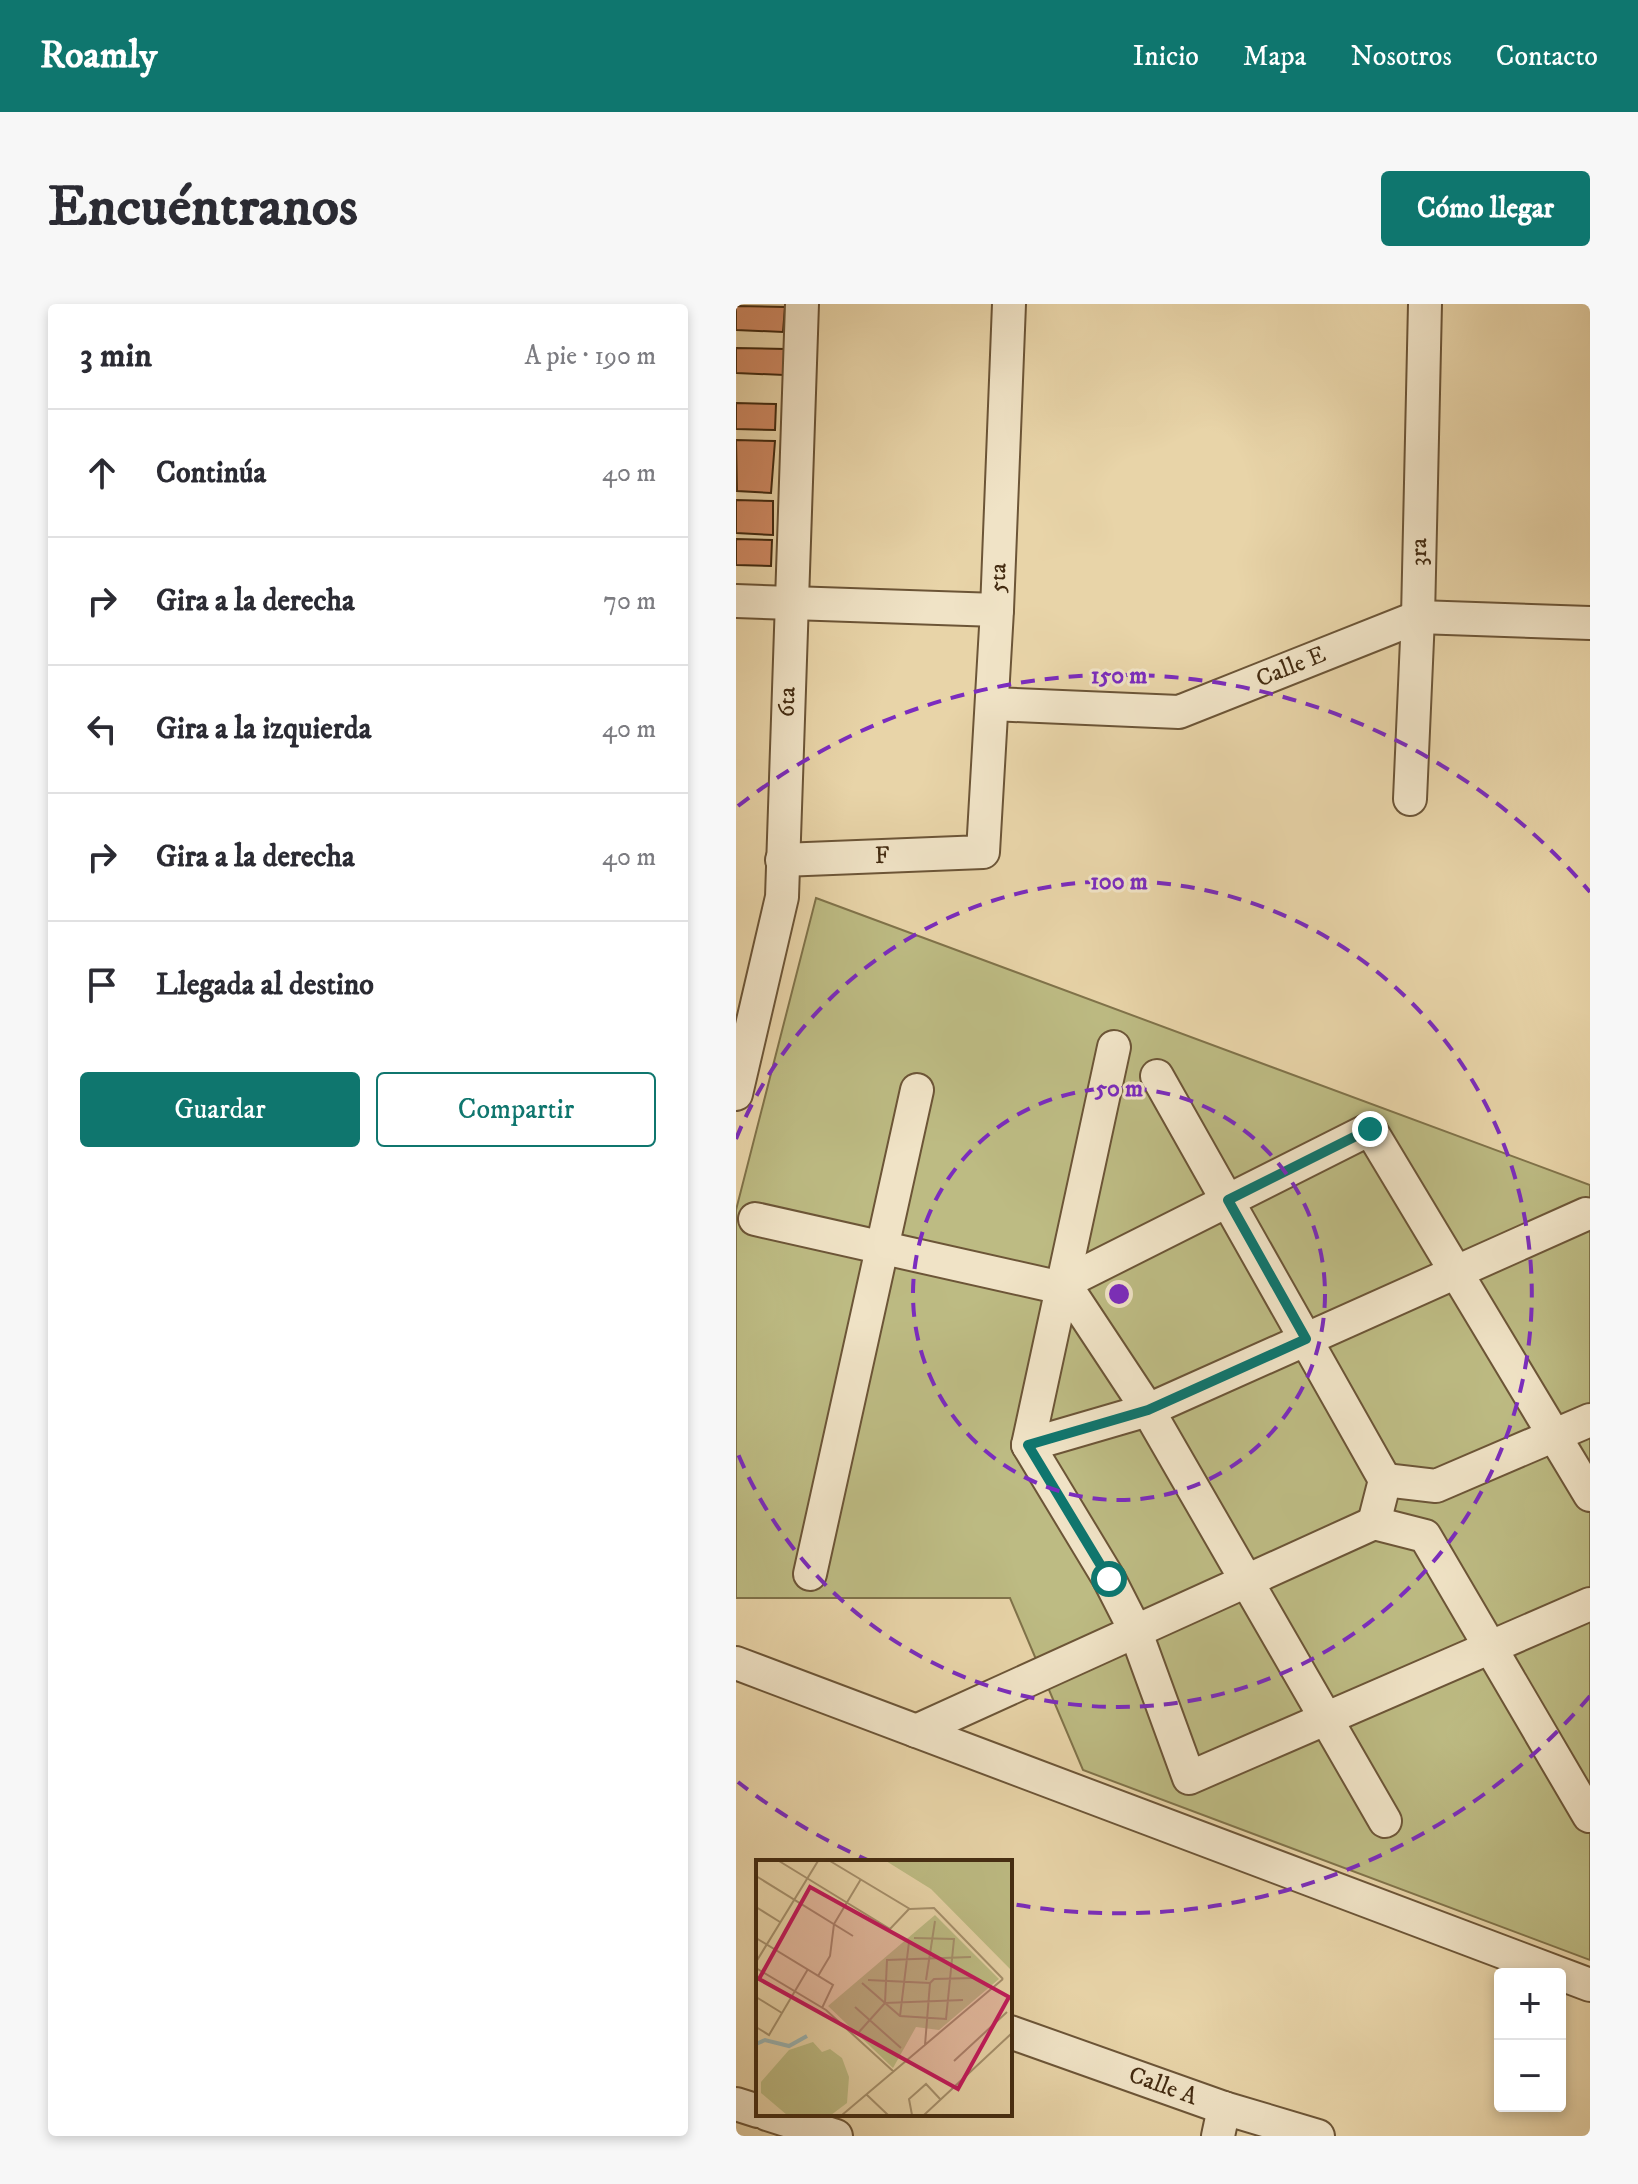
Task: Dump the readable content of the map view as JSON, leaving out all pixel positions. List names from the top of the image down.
{
  "streets": {
    "street": [
      "3ra",
      "5ta",
      "Calle E",
      "6ta",
      "F",
      "Calle A"
    ]
  },
  "crossings": [
    ["3ra", "Calle E"],
    ["5ta", "Calle E"],
    ["5ta", "F"],
    ["6ta", "F"]
  ],
  "page": {
    "header": "Roamly",
    "nav": [
      "Inicio",
      "Mapa",
      "Nosotros",
      "Contacto"
    ],
    "buttons": [
      "Cómo llegar",
      ["Guardar", "Compartir"]
    ],
    "title": "Encuéntranos",
    "heading": ["3 min", "A pie · 190 m"],
    "list": [
      ["Continúa", "40 m"],
      ["Gira a la derecha", "70 m"],
      ["Gira a la izquierda", "40 m"],
      ["Gira a la derecha", "40 m"],
      "Llegada al destino"
    ],
    "map_buttons": ["+", "−"]
  },
  "rings": ["150 m", "100 m", "50 m"]
}
